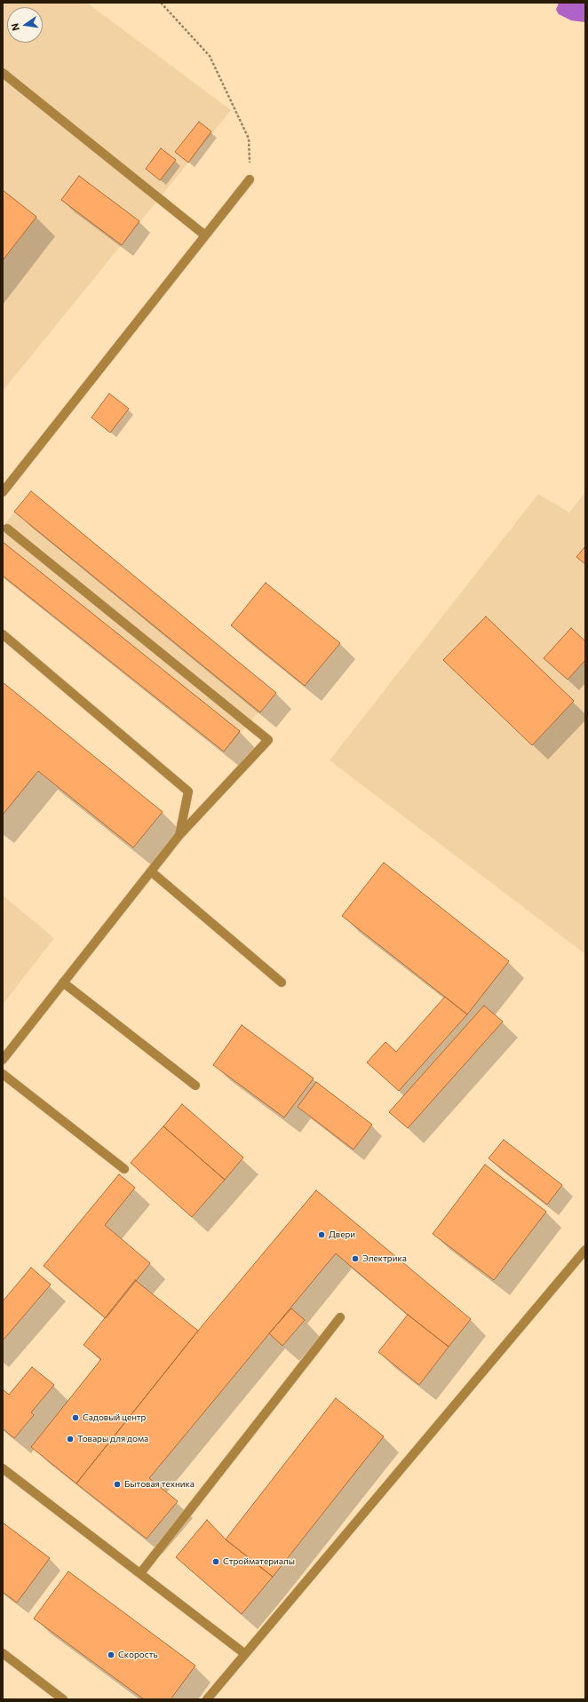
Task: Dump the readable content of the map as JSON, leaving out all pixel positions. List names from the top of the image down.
{
  "places": [
    "Двери",
    "Электрика",
    "Садовый центр",
    "Товары для дома",
    "Бытовая техника",
    "Стройматериалы",
    "Скорость"
  ],
  "north": "left"
}
